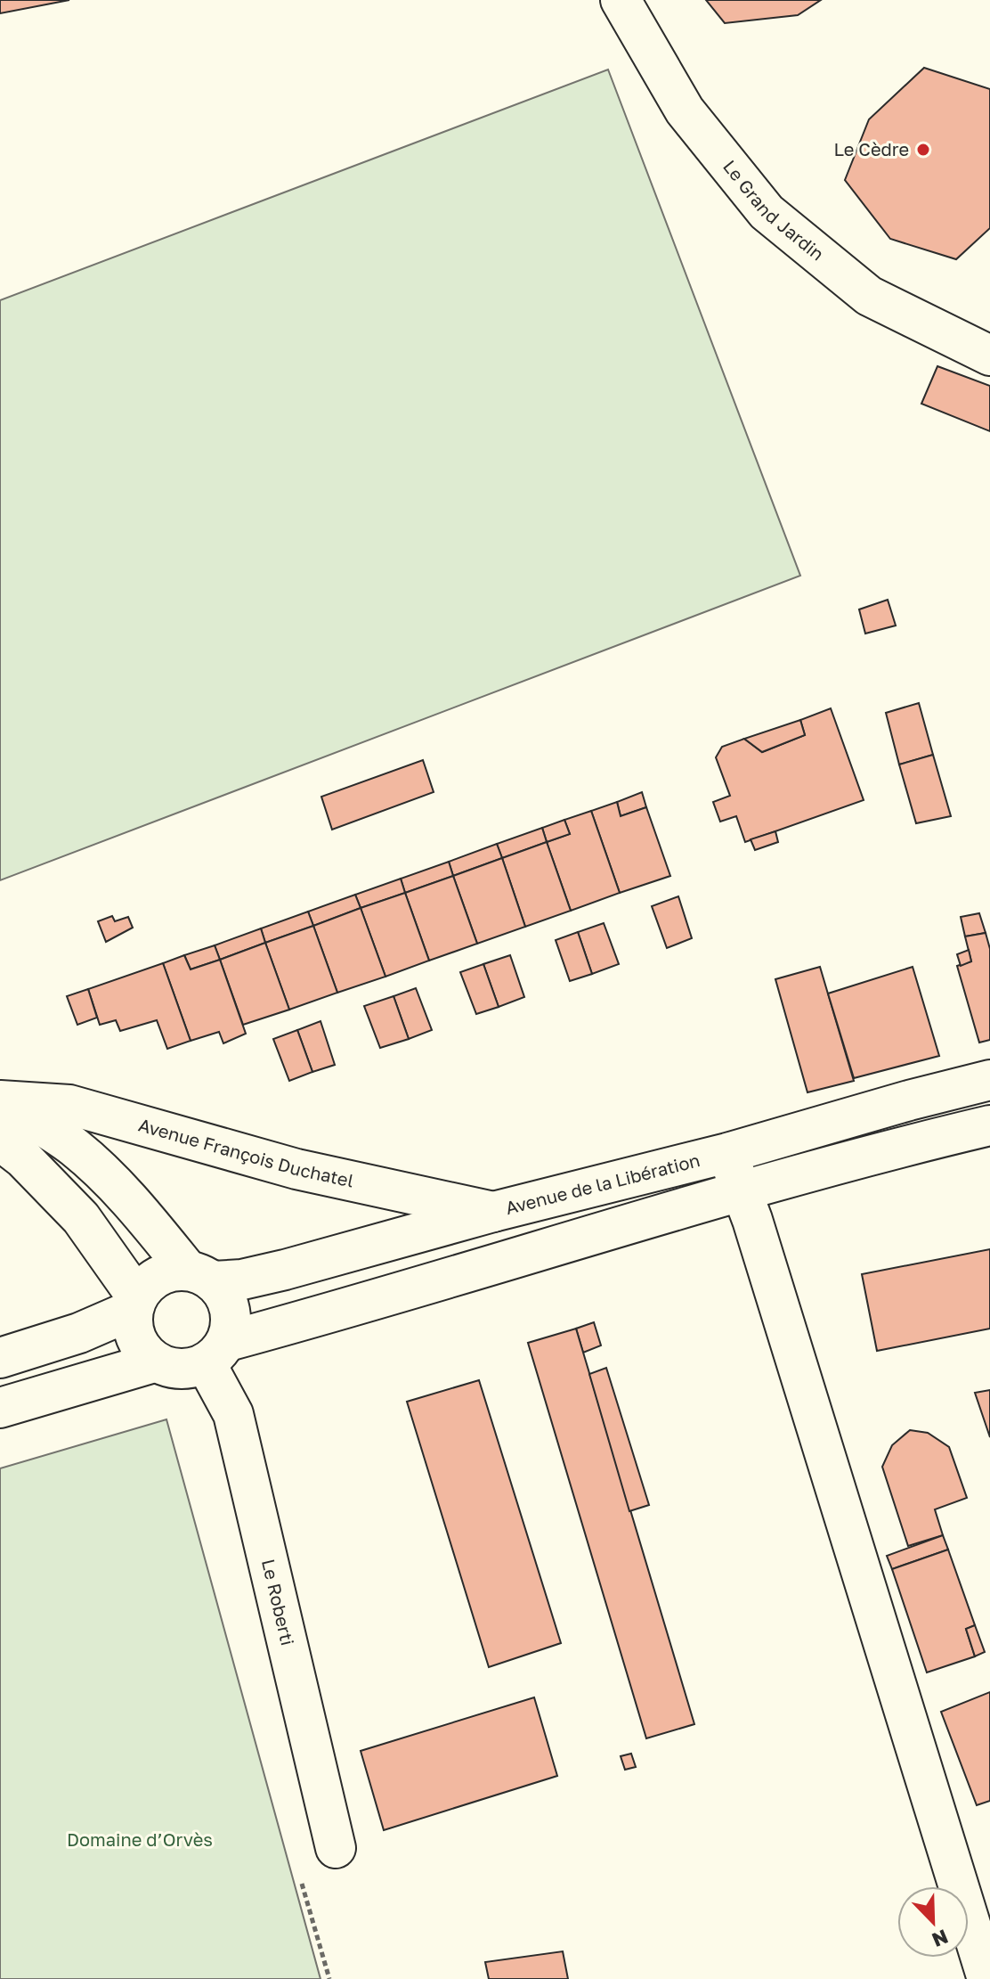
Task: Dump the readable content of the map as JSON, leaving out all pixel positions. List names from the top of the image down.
{
  "streets": {
    "main road": [
      "Le Grand Jardin",
      "Avenue François Duchatel",
      "Avenue de la Libération",
      "Le Roberti"
    ]
  },
  "crossings": [
    ["Avenue François Duchatel", "Avenue de la Libération"],
    ["Avenue François Duchatel", "Le Roberti"],
    ["Avenue de la Libération", "Le Roberti"]
  ],
  "parks": ["Domaine d’Orvès"],
  "places": ["Le Cèdre"],
  "north": "bottom right"
}
